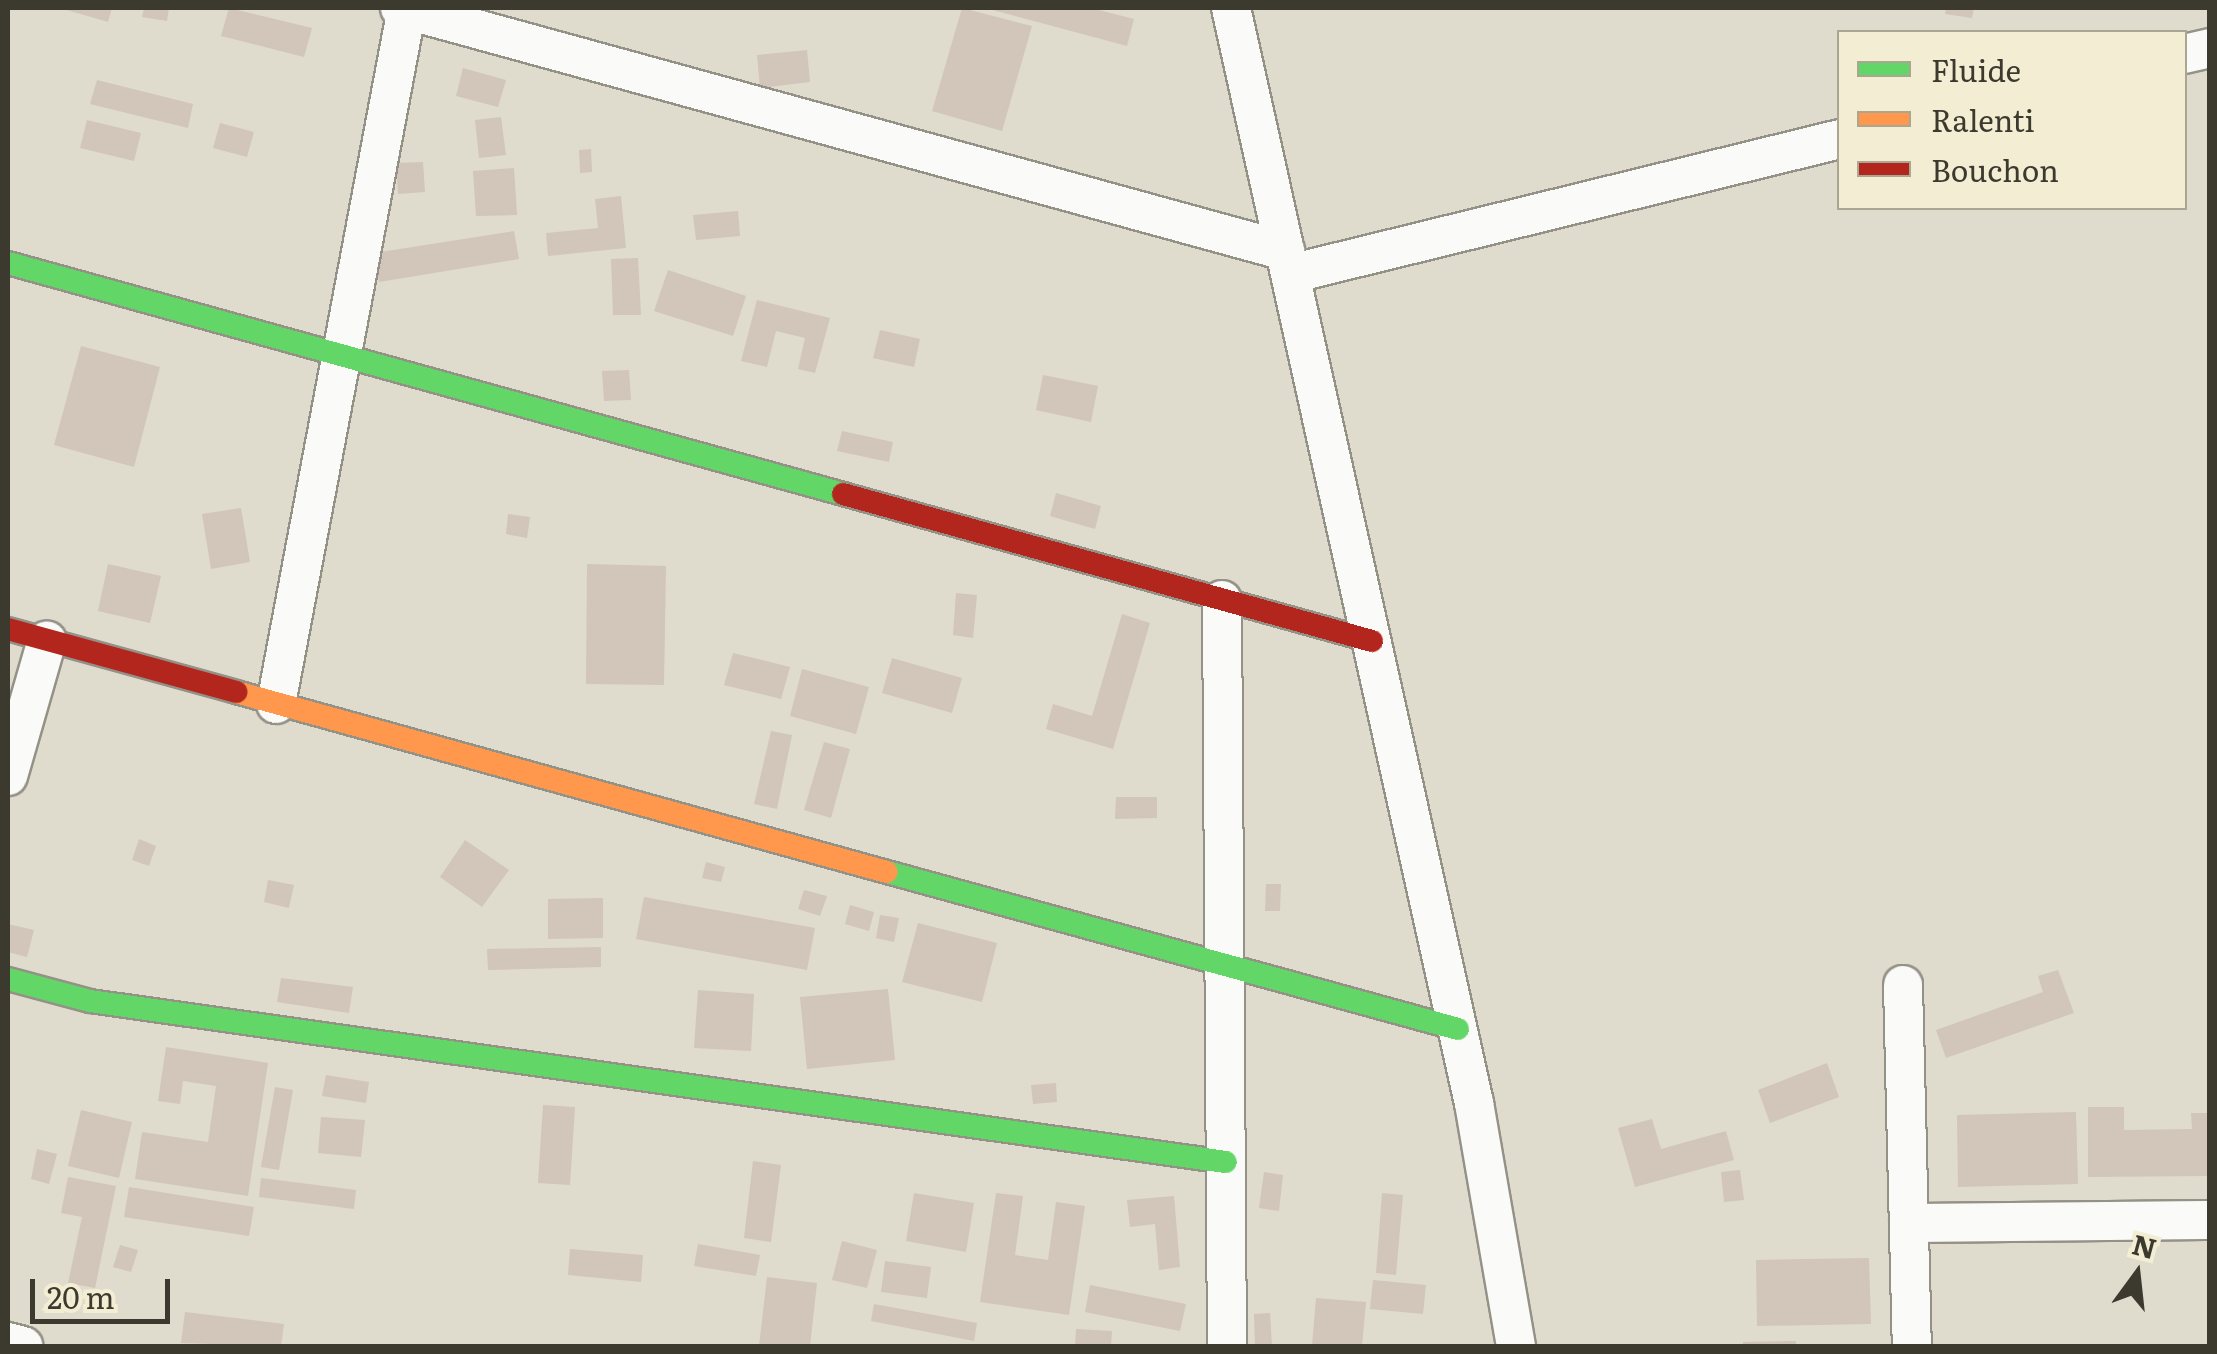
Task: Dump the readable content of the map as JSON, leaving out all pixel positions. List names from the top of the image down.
{
  "legend": ["Fluide", "Ralenti", "Bouchon"],
  "scale_bar": "20 m",
  "north": "top"
}
